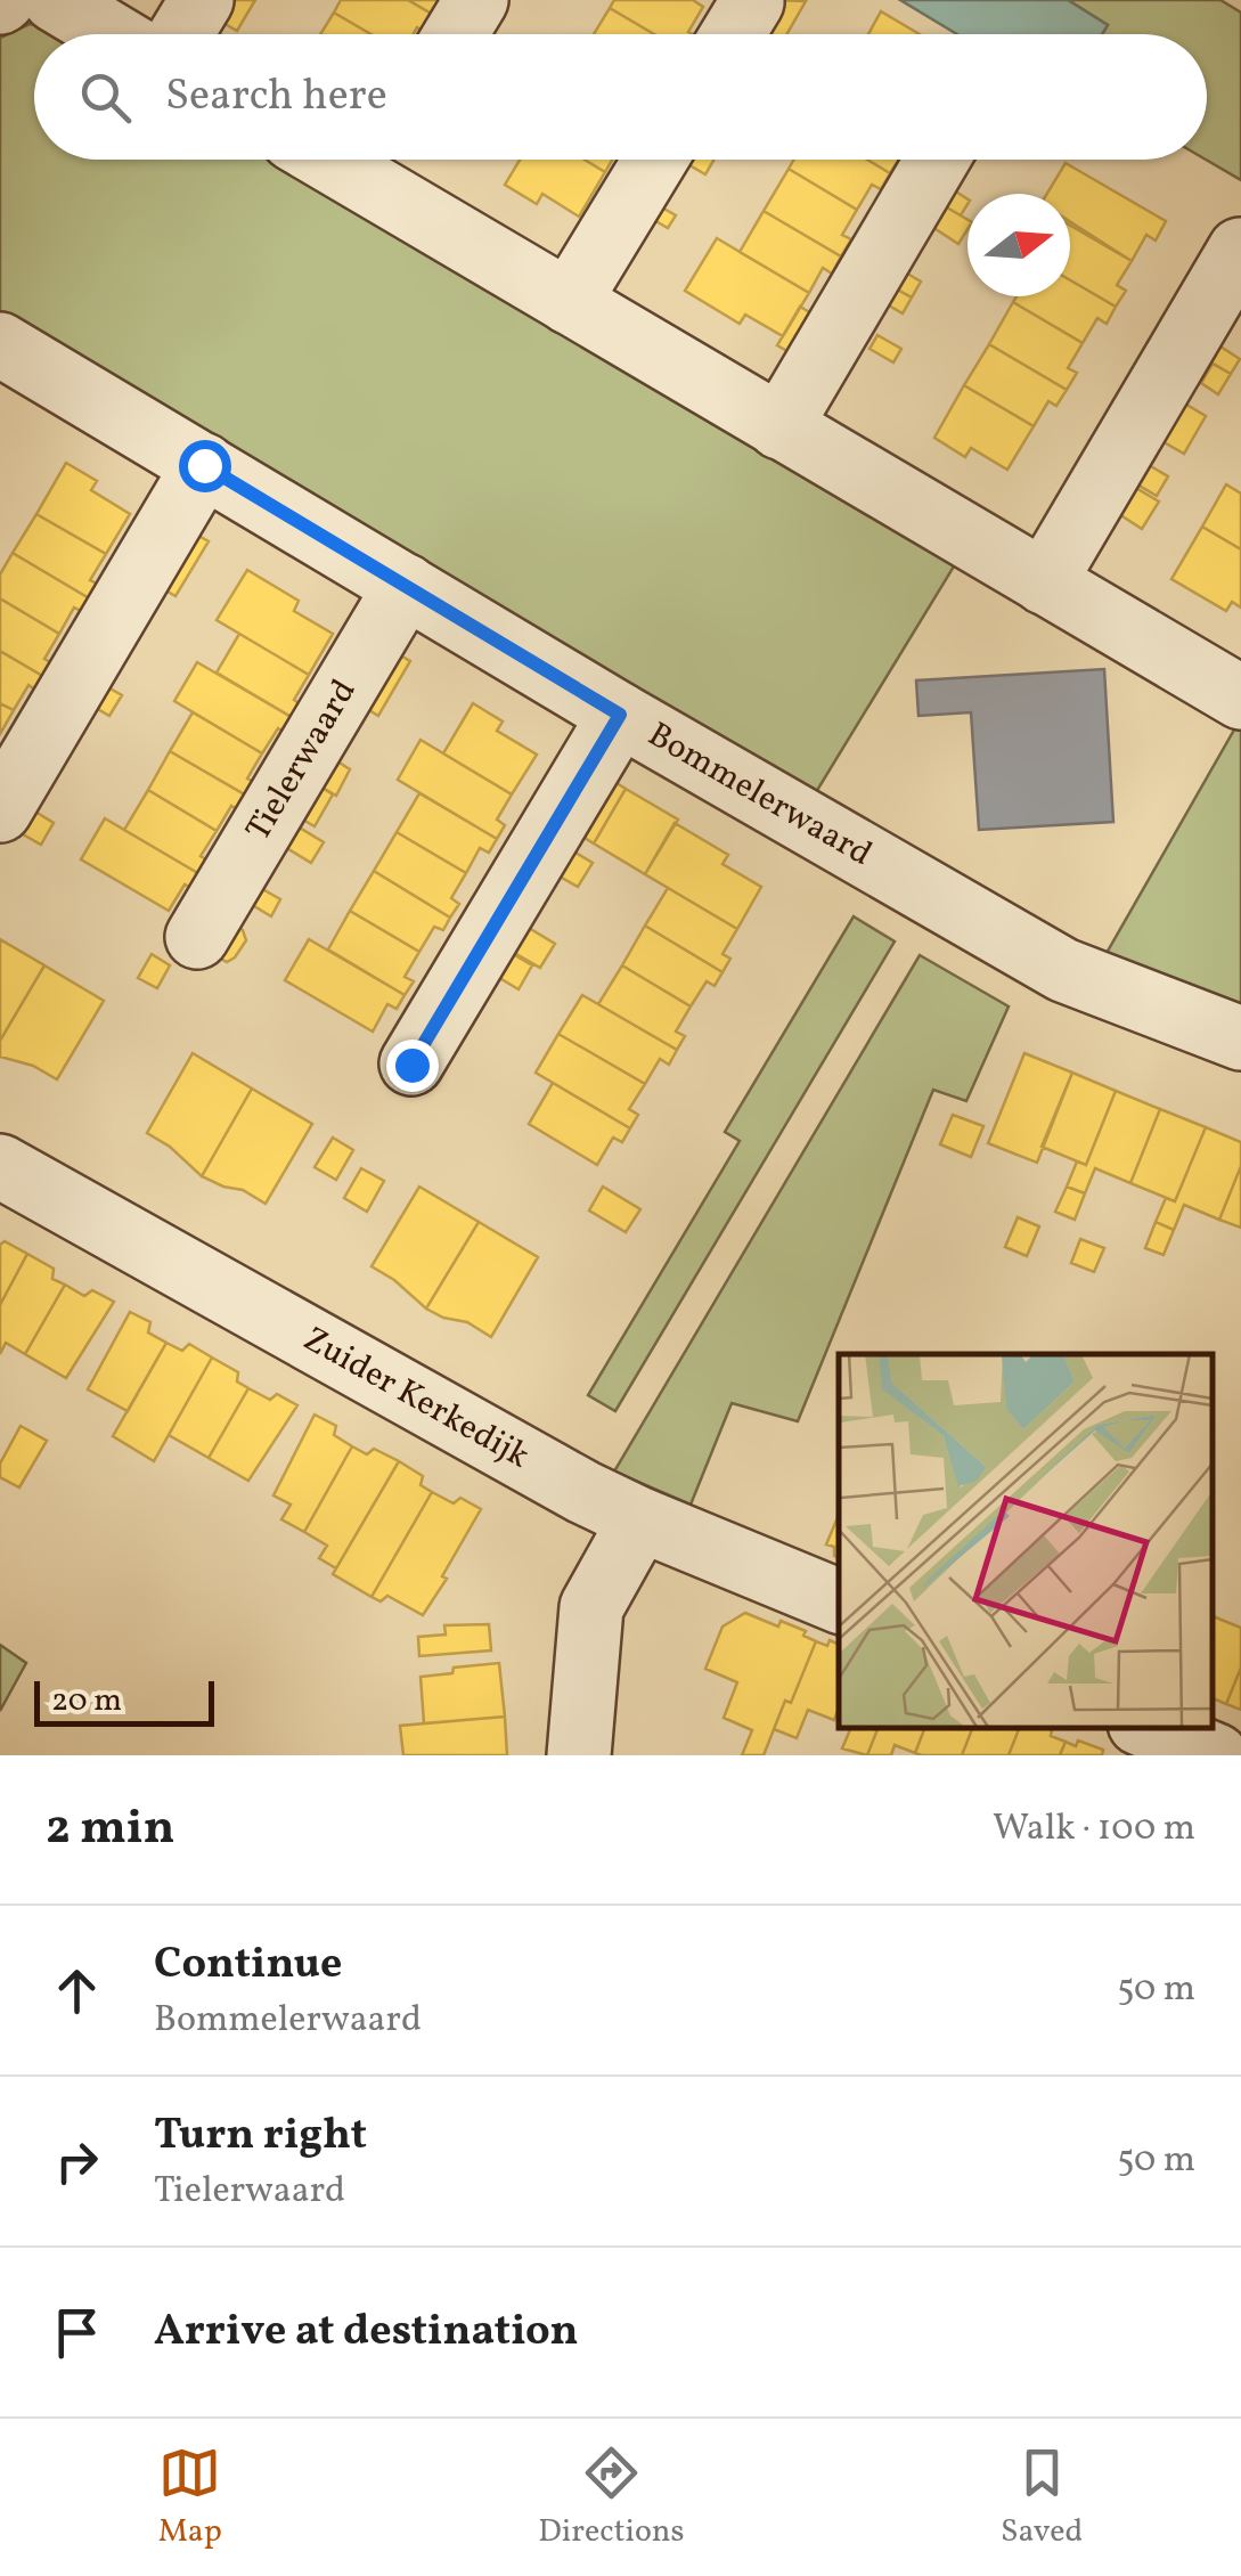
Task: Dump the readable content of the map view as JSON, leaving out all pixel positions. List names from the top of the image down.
{
  "streets": {
    "street": ["Tielerwaard", "Bommelerwaard", "Zuider Kerkedijk"]
  },
  "crossings": [
    ["Tielerwaard", "Bommelerwaard"]
  ],
  "scale_bar": "20 m",
  "north": "right",
  "page": {
    "search": "Search here",
    "scale": "20 m",
    "heading": ["2 min", "Walk · 100 m"],
    "list": [
      ["Continue", "Bommelerwaard", "50 m"],
      ["Turn right", "Tielerwaard", "50 m"],
      "Arrive at destination"
    ],
    "nav": ["Map", "Directions", "Saved"]
  }
}
